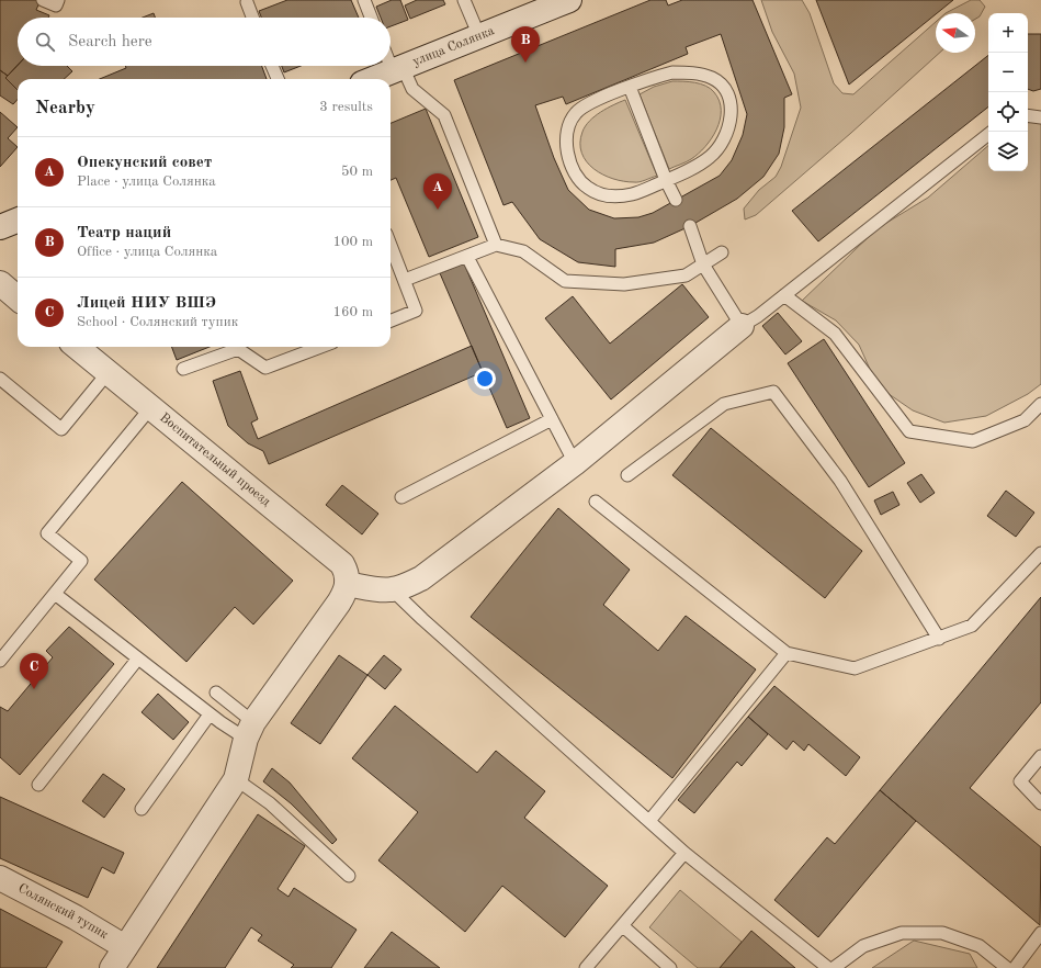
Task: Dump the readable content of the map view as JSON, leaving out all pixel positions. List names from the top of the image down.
{
  "streets": {
    "street": ["улица Солянка", "Воспитательный проезд", "Солянский тупик"]
  },
  "north": "left",
  "page": {
    "map_buttons": ["+", "−"],
    "search": "Search here",
    "pins": ["B", "A", "C"],
    "heading": ["Nearby", "3 results"],
    "list": [
      {
        "mark": "A",
        "name": "Опекунский совет",
        "note": "Place · улица Солянка",
        "value": "50 m"
      },
      {
        "mark": "B",
        "name": "Театр наций",
        "note": "Office · улица Солянка",
        "value": "100 m"
      },
      {
        "mark": "C",
        "name": "Лицей НИУ ВШЭ",
        "note": "School · Солянский тупик",
        "value": "160 m"
      }
    ]
  }
}
